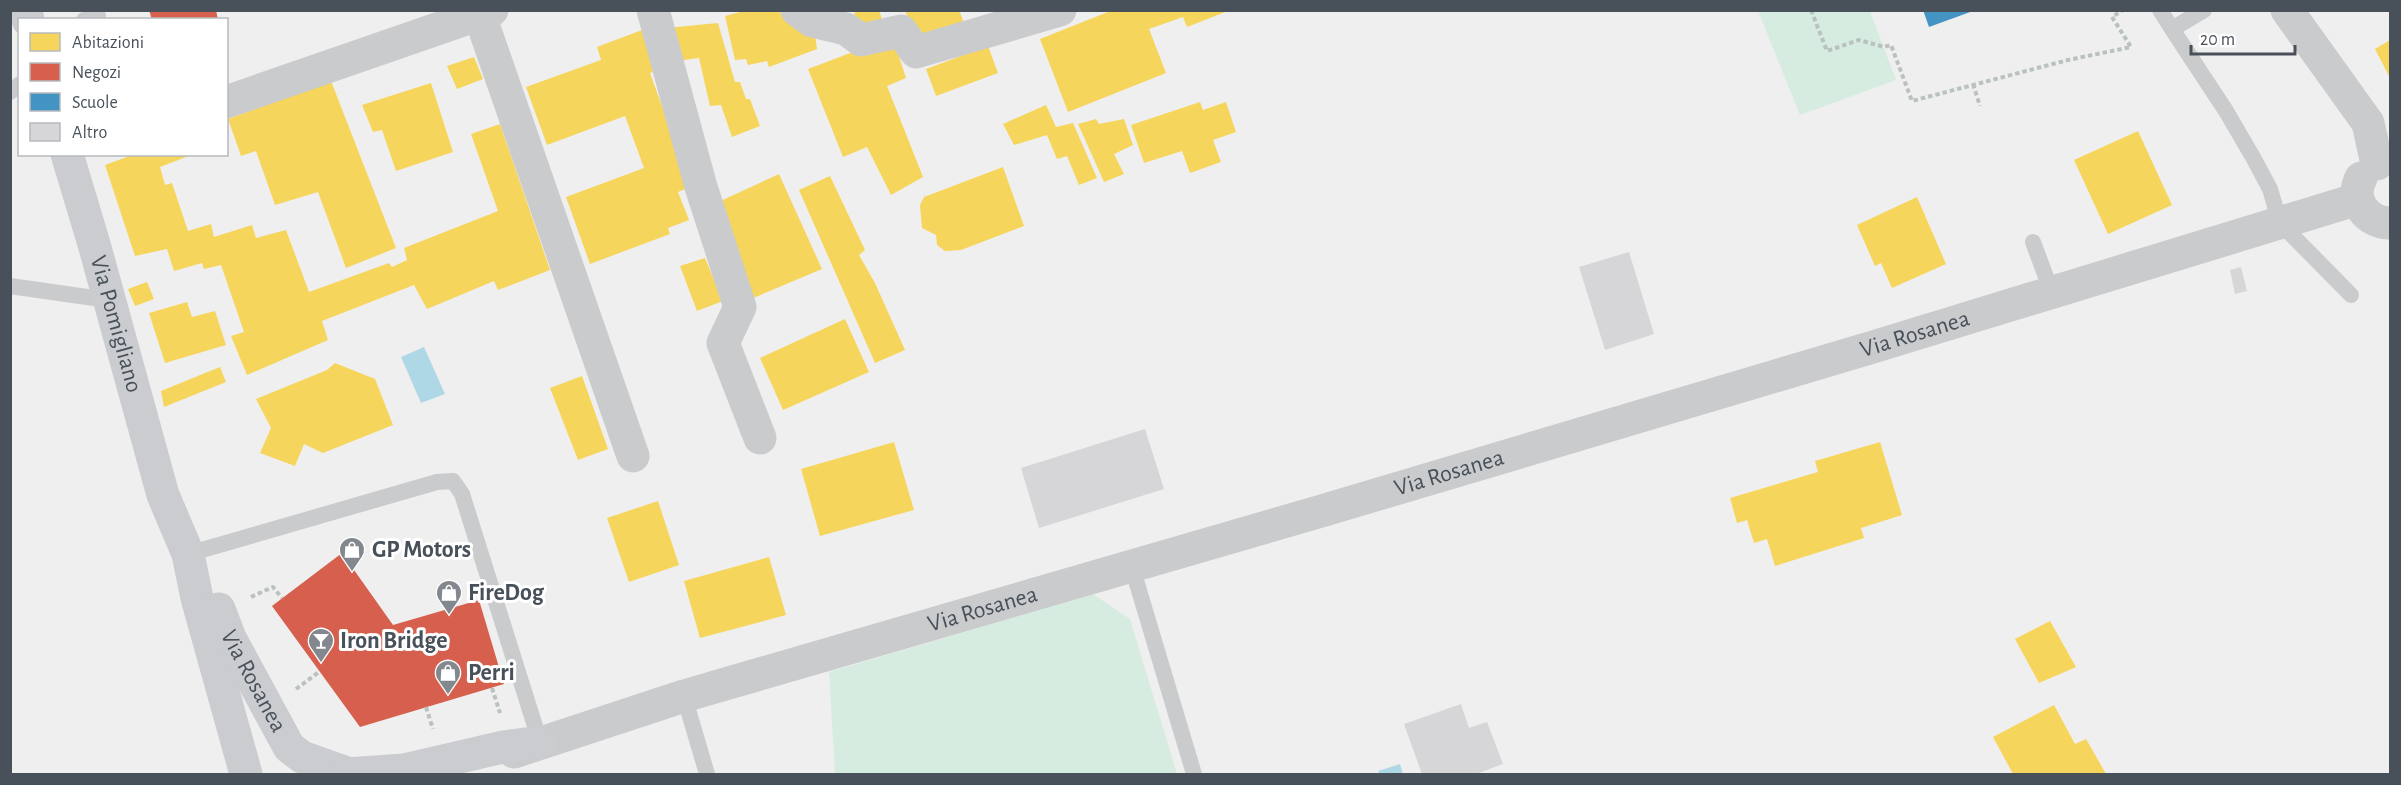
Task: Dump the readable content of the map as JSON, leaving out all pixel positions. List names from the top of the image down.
{
  "streets": {
    "main road": ["Via Pomigliano", "Via Rosanea"]
  },
  "crossings": [
    ["Via Pomigliano", "Via Rosanea"]
  ],
  "places": {
    "shop": ["GP Motors", "FireDog", "Perri"],
    "bar": ["Iron Bridge"]
  },
  "legend": [
    "Abitazioni",
    "Negozi",
    "Scuole",
    "Altro"
  ],
  "scale_bar": "20 m"
}
